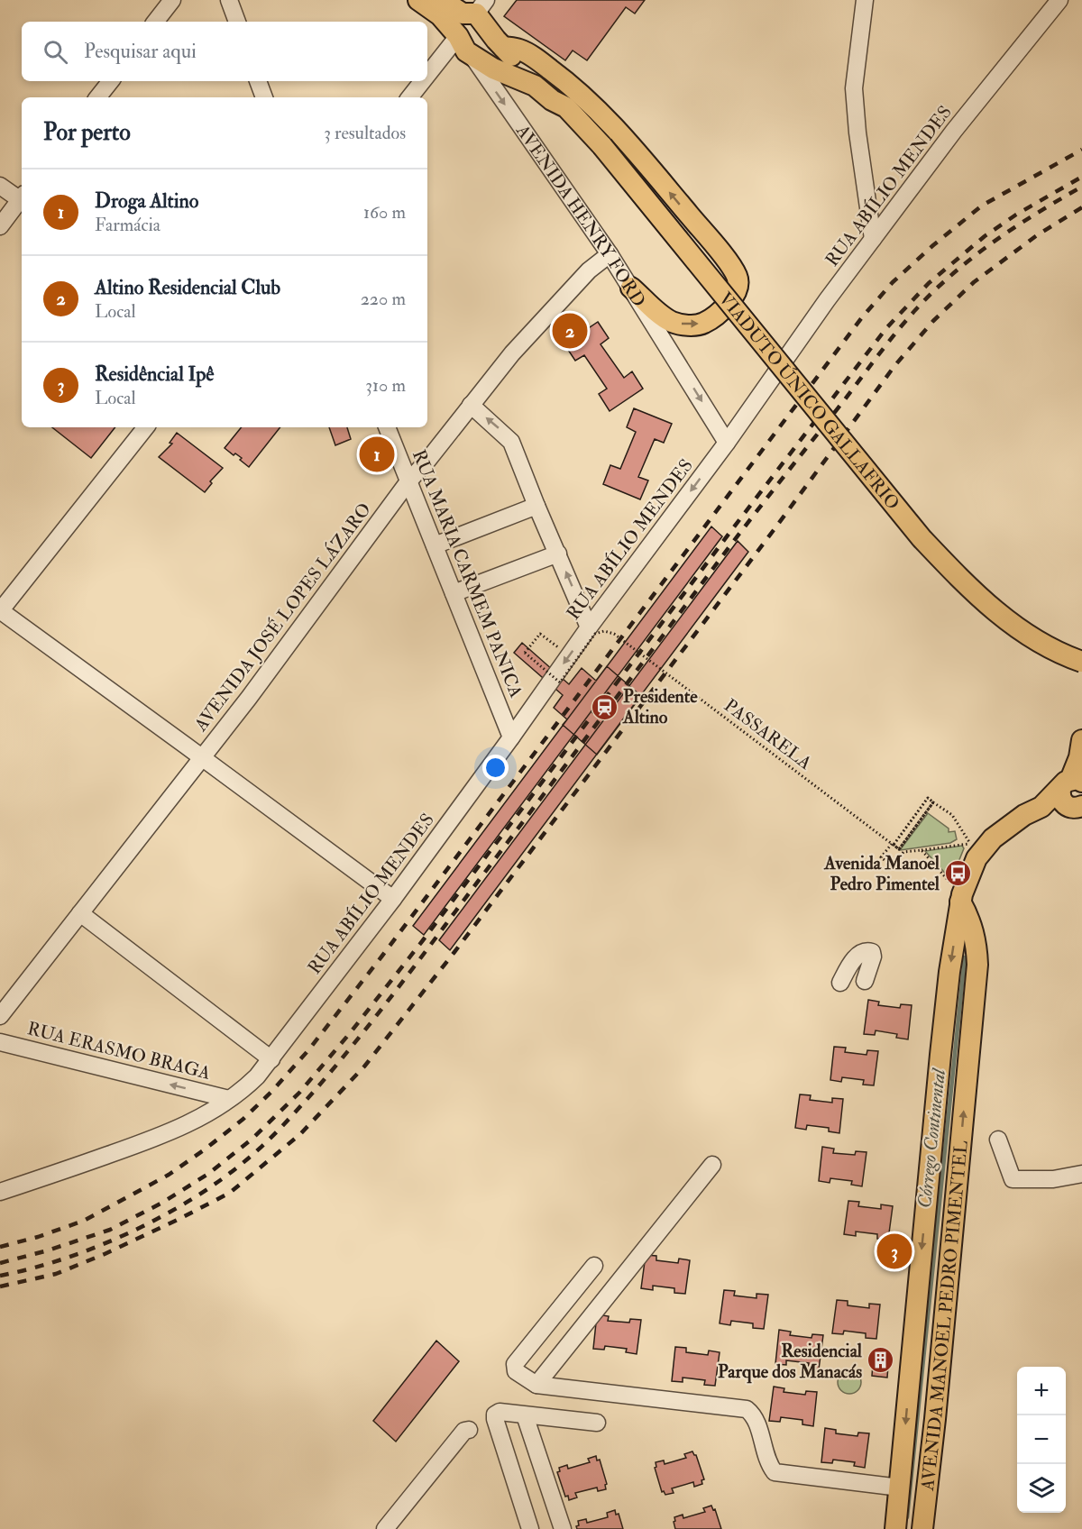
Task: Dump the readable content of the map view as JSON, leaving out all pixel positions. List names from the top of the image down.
{
  "streets": {
    "main road": ["AVENIDA HENRY FORD", "VIADUTO ÚNICO GALLAFRIO", "AVENIDA MANOEL PEDRO PIMENTEL"],
    "street": [
      "RUA ABÍLIO MENDES",
      "RUA MARIA CARMEM PANICA",
      "AVENIDA JOSÉ LOPES LÁZARO",
      "RUA ERASMO BRAGA"
    ],
    "path": ["PASSARELA"]
  },
  "crossings": [
    ["RUA ABÍLIO MENDES", "AVENIDA HENRY FORD"],
    ["RUA ABÍLIO MENDES", "RUA MARIA CARMEM PANICA"],
    ["RUA ABÍLIO MENDES", "PASSARELA"],
    ["RUA ABÍLIO MENDES", "RUA ERASMO BRAGA"],
    ["AVENIDA HENRY FORD", "VIADUTO ÚNICO GALLAFRIO"],
    ["AVENIDA HENRY FORD", "AVENIDA JOSÉ LOPES LÁZARO"],
    ["RUA MARIA CARMEM PANICA", "AVENIDA JOSÉ LOPES LÁZARO"]
  ],
  "one_way": ["AVENIDA HENRY FORD"],
  "water": ["Córrego Continental"],
  "places": {
    "station": ["Presidente Altino"],
    "bus stop": ["Avenida Manoel Pedro Pimentel"],
    "building": ["Residencial Parque dos Manacás"]
  },
  "page": {
    "search": "Pesquisar aqui",
    "heading": ["Por perto", "3 resultados"],
    "list": [
      {
        "mark": "1",
        "name": "Droga Altino",
        "note": "Farmácia",
        "value": "160 m"
      },
      {
        "mark": "2",
        "name": "Altino Residencial Club",
        "note": "Local",
        "value": "220 m"
      },
      {
        "mark": "3",
        "name": "Residêncial Ipê",
        "note": "Local",
        "value": "310 m"
      }
    ],
    "pins": ["2", "1", "3"],
    "map_buttons": ["+", "−"]
  }
}
